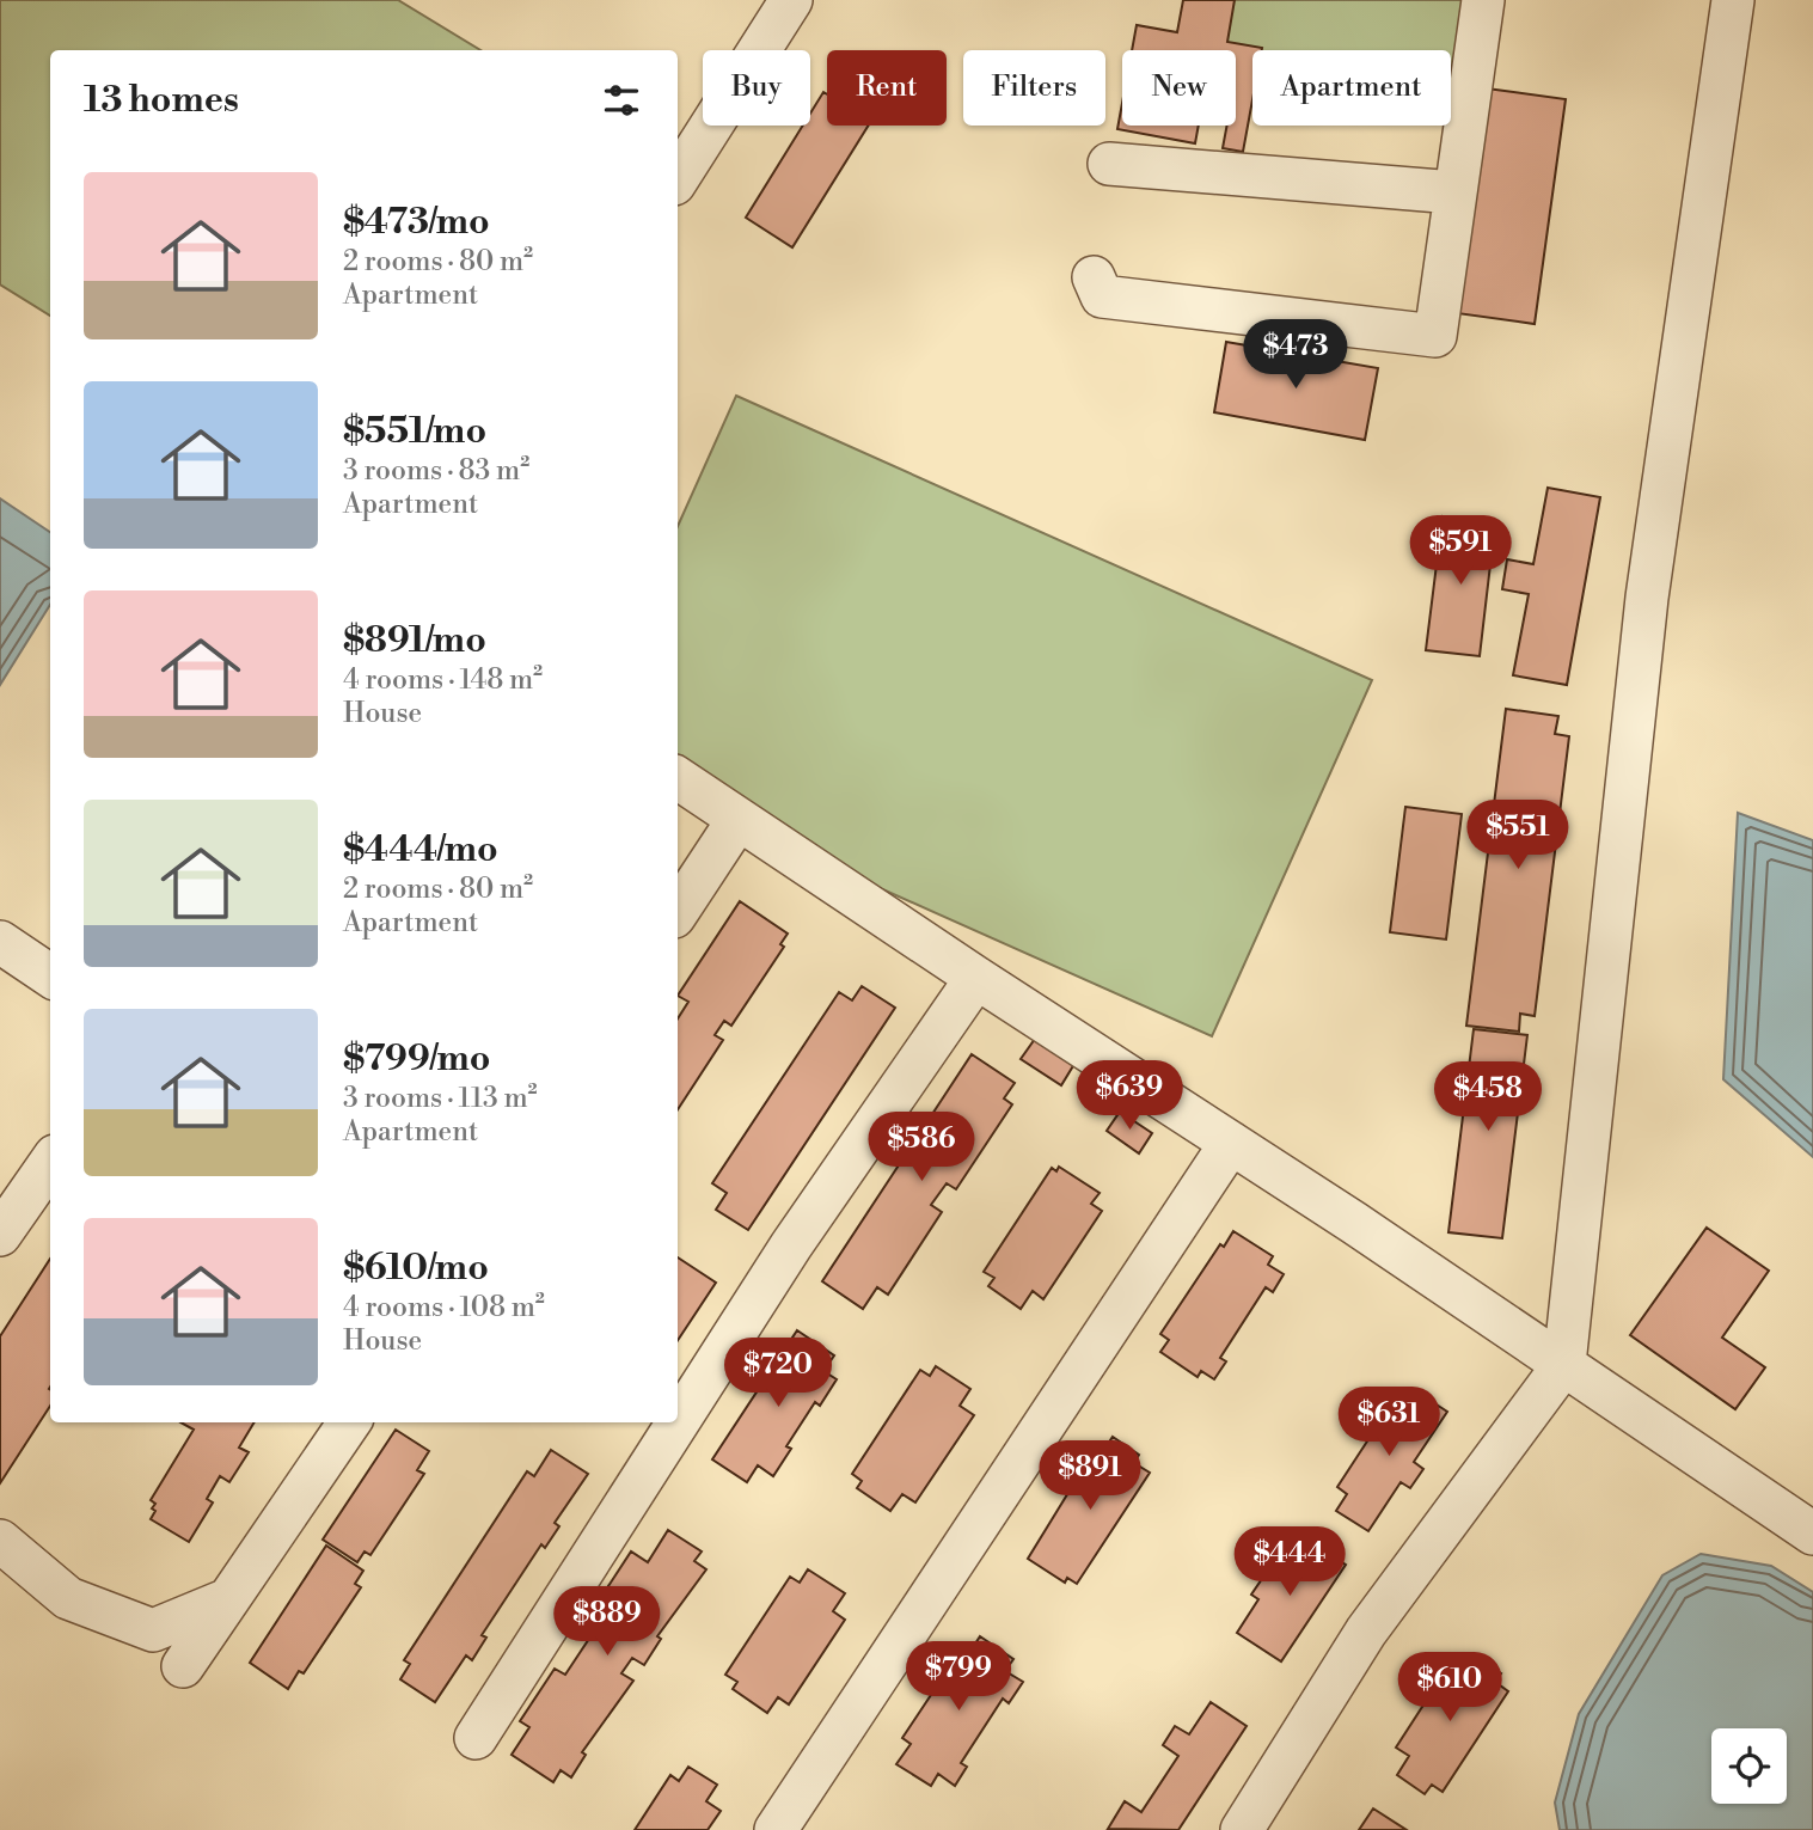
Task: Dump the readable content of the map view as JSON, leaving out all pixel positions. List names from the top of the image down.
{
  "page": {
    "chip": [
      "Buy",
      "Rent",
      "Filters",
      "New",
      "Apartment"
    ],
    "heading": "13 homes",
    "list": [
      {
        "name": "$473/mo",
        "note": "2 rooms · 80 m² · Apartment"
      },
      {
        "name": "$551/mo",
        "note": "3 rooms · 83 m² · Apartment"
      },
      {
        "name": "$891/mo",
        "note": "4 rooms · 148 m² · House"
      },
      {
        "name": "$444/mo",
        "note": "2 rooms · 80 m² · Apartment"
      },
      {
        "name": "$799/mo",
        "note": "3 rooms · 113 m² · Apartment"
      },
      {
        "name": "$610/mo",
        "note": "4 rooms · 108 m² · House"
      }
    ],
    "price": [
      "$473",
      "$591",
      "$551",
      "$639",
      "$458",
      "$586",
      "$720",
      "$631",
      "$891",
      "$444",
      "$889",
      "$799",
      "$610"
    ]
  }
}
